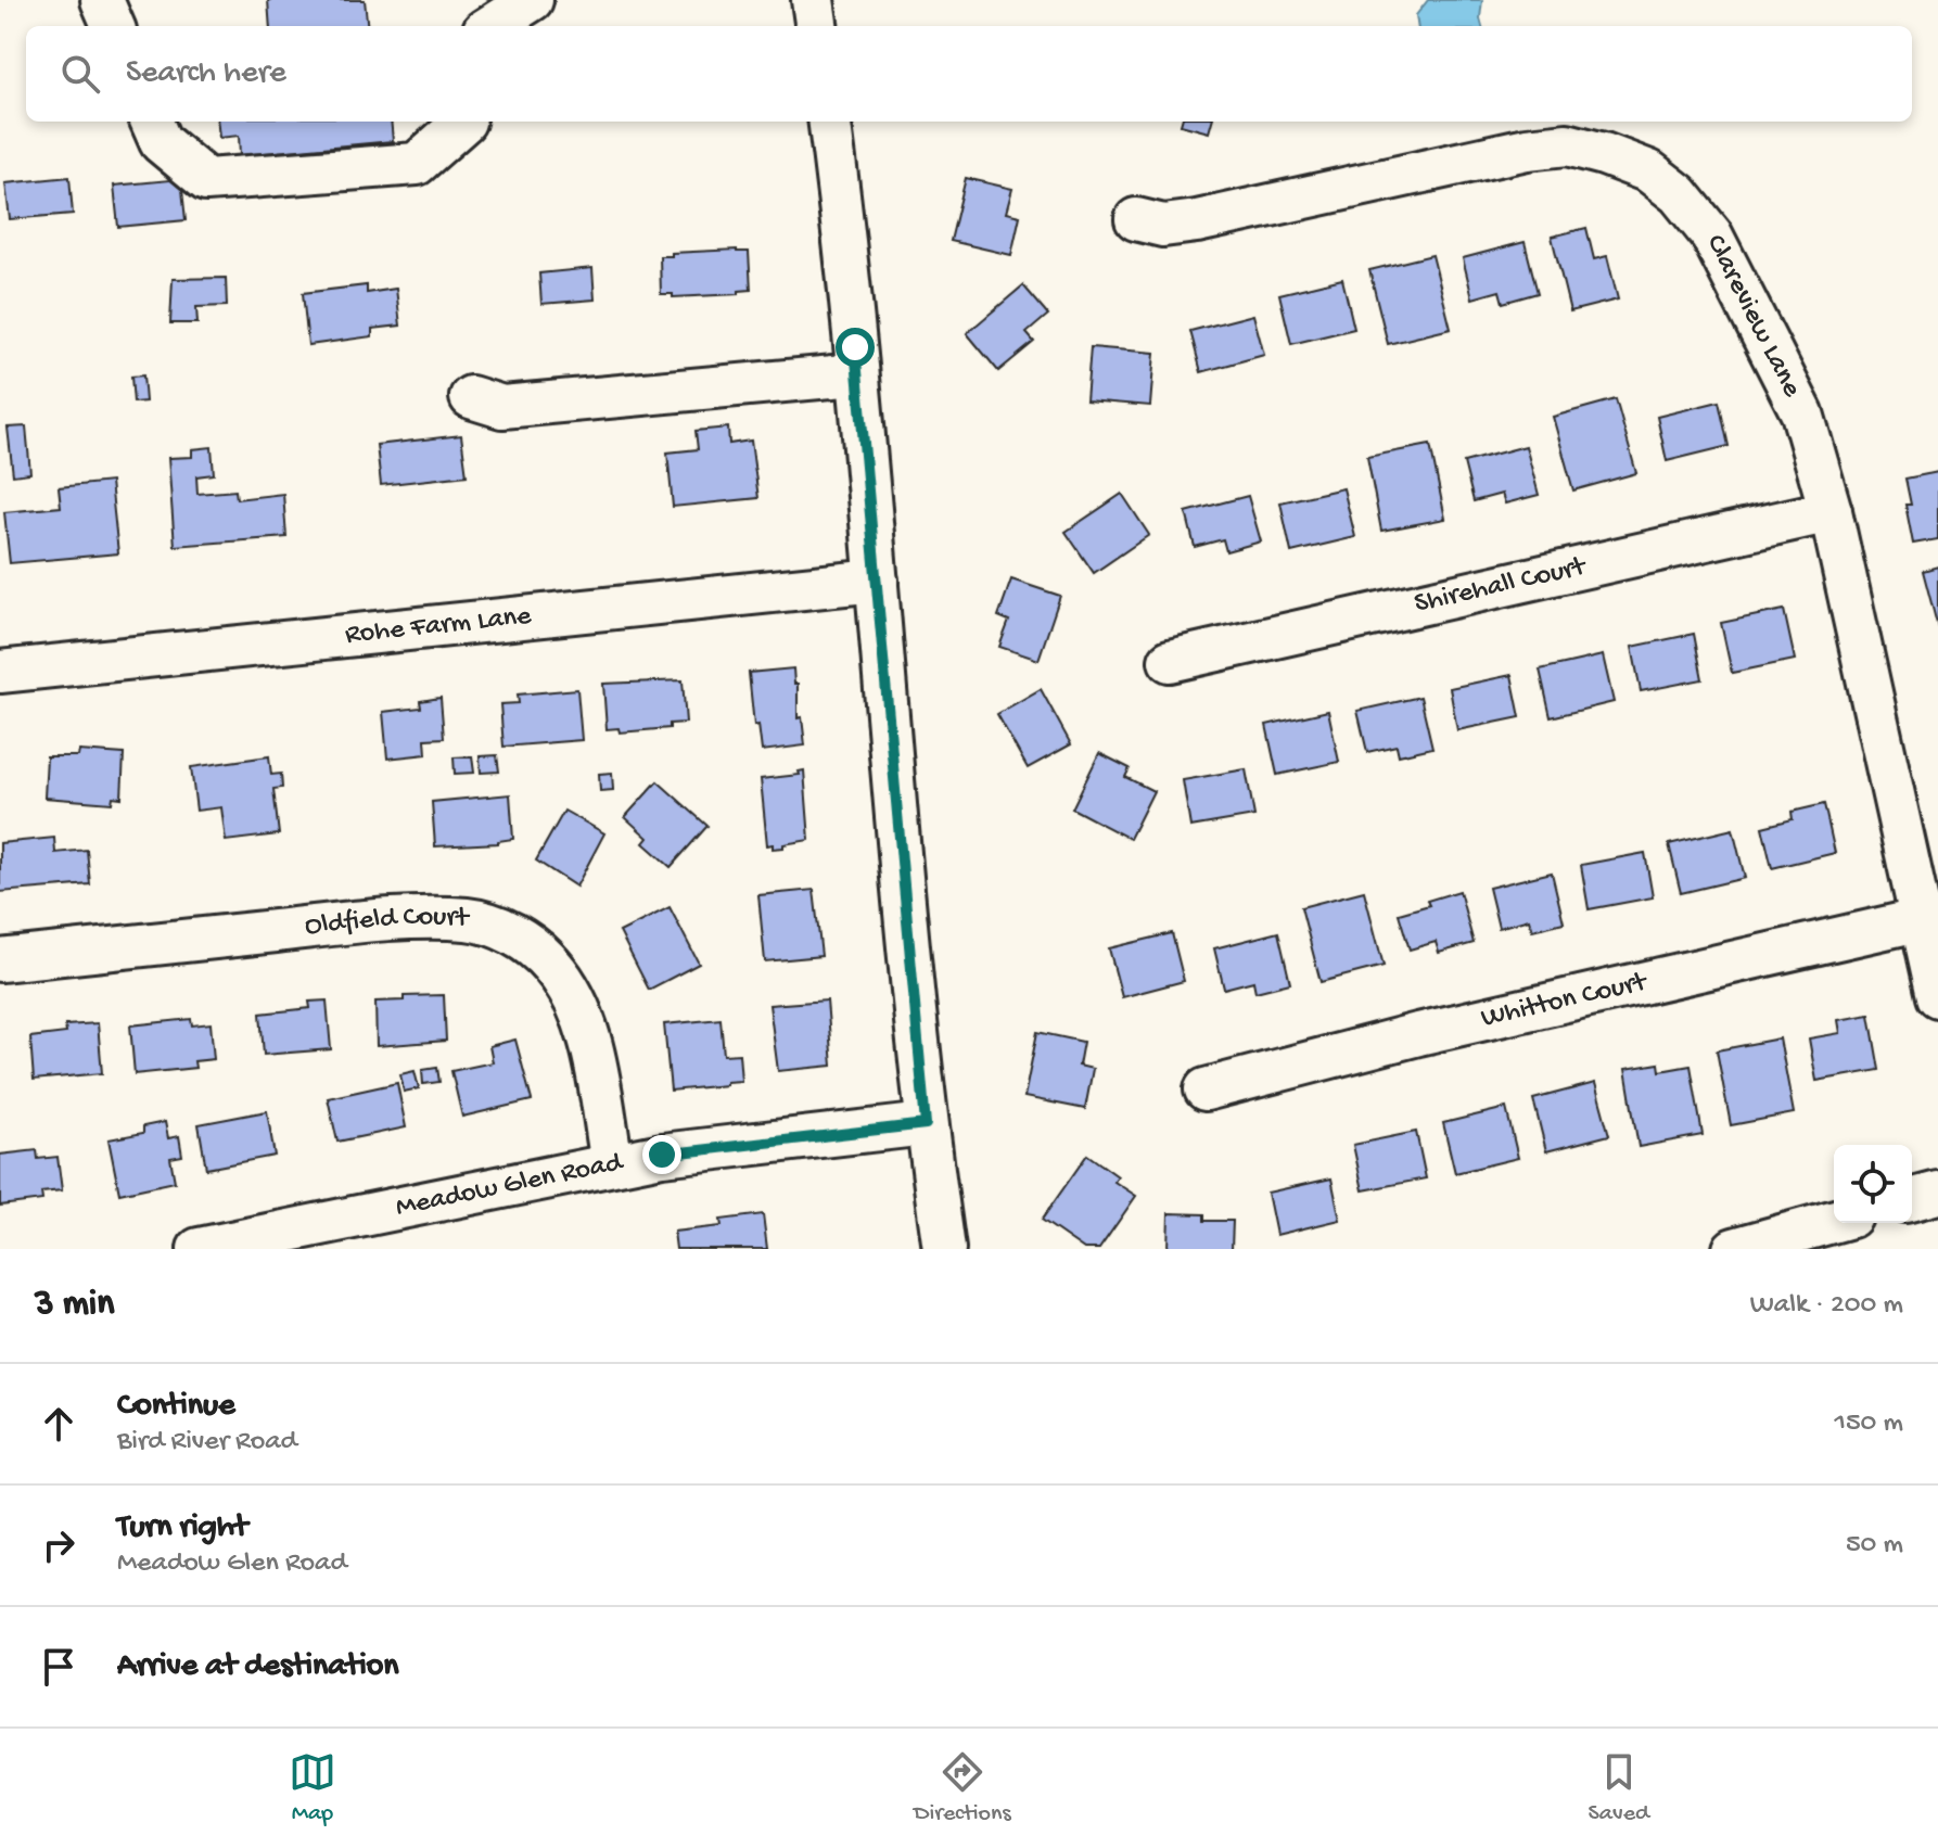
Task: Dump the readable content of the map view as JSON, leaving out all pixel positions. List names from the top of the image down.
{
  "streets": {
    "street": [
      "Clareview Lane",
      "Shirehall Court",
      "Rohe Farm Lane",
      "Oldfield Court",
      "Whitton Court",
      "Meadow Glen Road"
    ]
  },
  "crossings": [
    ["Clareview Lane", "Shirehall Court"],
    ["Clareview Lane", "Whitton Court"],
    ["Oldfield Court", "Meadow Glen Road"]
  ],
  "page": {
    "search": "Search here",
    "heading": ["3 min", "Walk · 200 m"],
    "list": [
      ["Continue", "Bird River Road", "150 m"],
      ["Turn right", "Meadow Glen Road", "50 m"],
      "Arrive at destination"
    ],
    "nav": ["Map", "Directions", "Saved"]
  }
}
